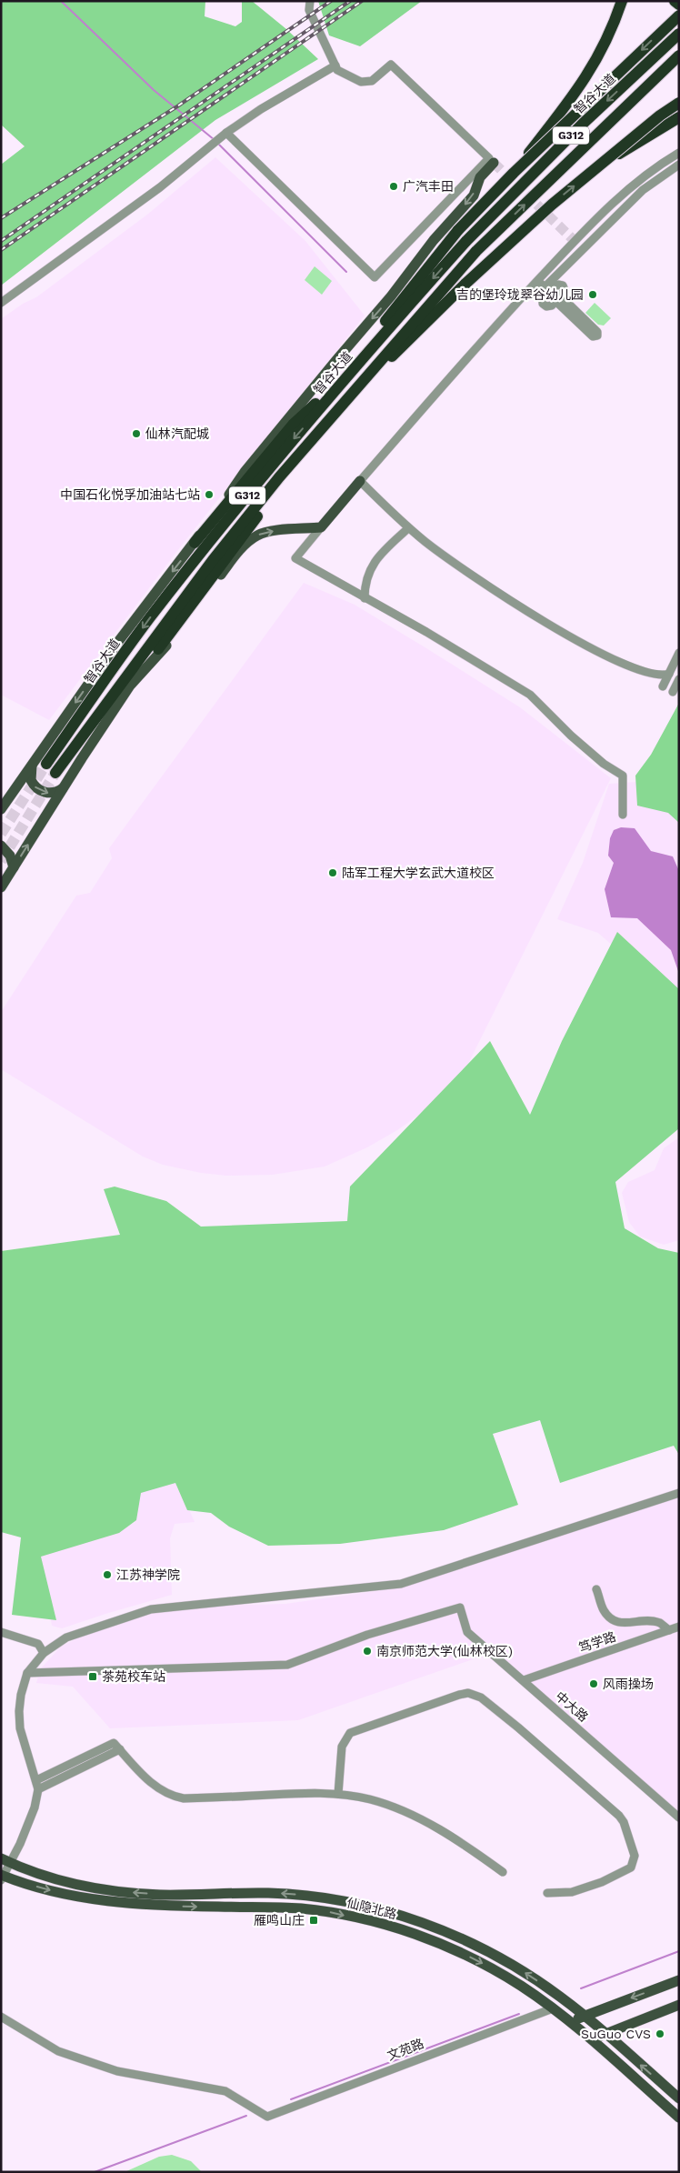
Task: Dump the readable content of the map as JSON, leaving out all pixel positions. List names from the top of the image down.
{
  "streets": {
    "highway": ["智谷大道", "G312"],
    "main road": ["仙隐北路"],
    "street": ["笃学路", "中大路", "文苑路"]
  },
  "crossings": [
    ["笃学路", "中大路"],
    ["仙隐北路", "文苑路"]
  ],
  "places": {
    "other": [
      "广汽丰田",
      "吉的堡玲珑翠谷幼儿园",
      "仙林汽配城",
      "中国石化悦孚加油站七站",
      "陆军工程大学玄武大道校区",
      "江苏神学院",
      "南京师范大学(仙林校区)",
      "风雨操场",
      "SuGuo CVS"
    ],
    "transit": ["茶苑校车站", "雁鸣山庄"]
  }
}
